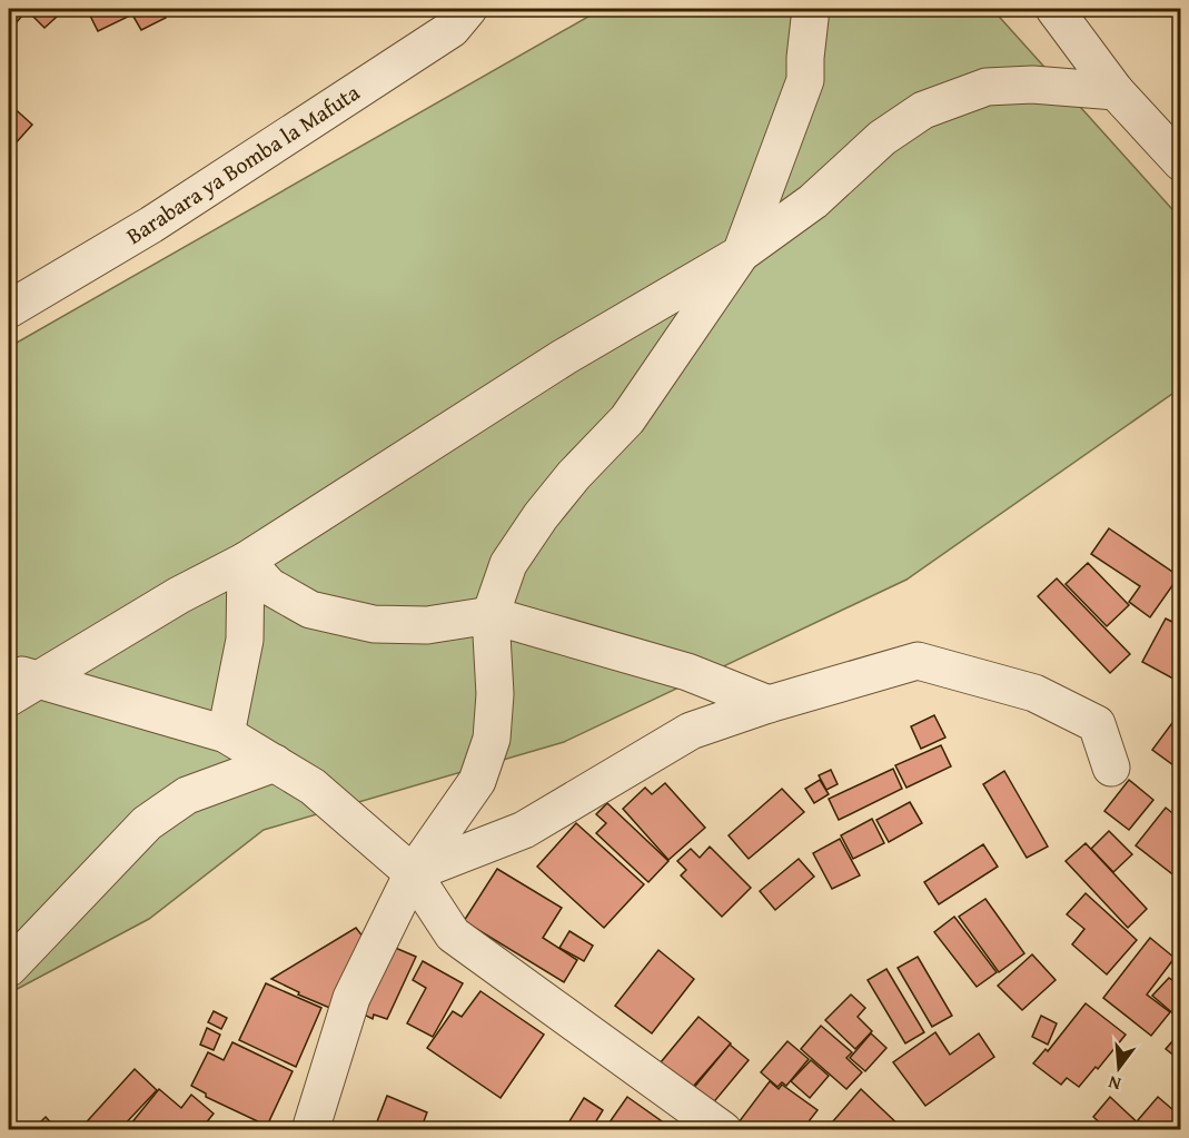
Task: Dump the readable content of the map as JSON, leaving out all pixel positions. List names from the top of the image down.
{
  "streets": {
    "street": ["Barabara ya Bomba la Mafuta"]
  },
  "north": "bottom"
}
